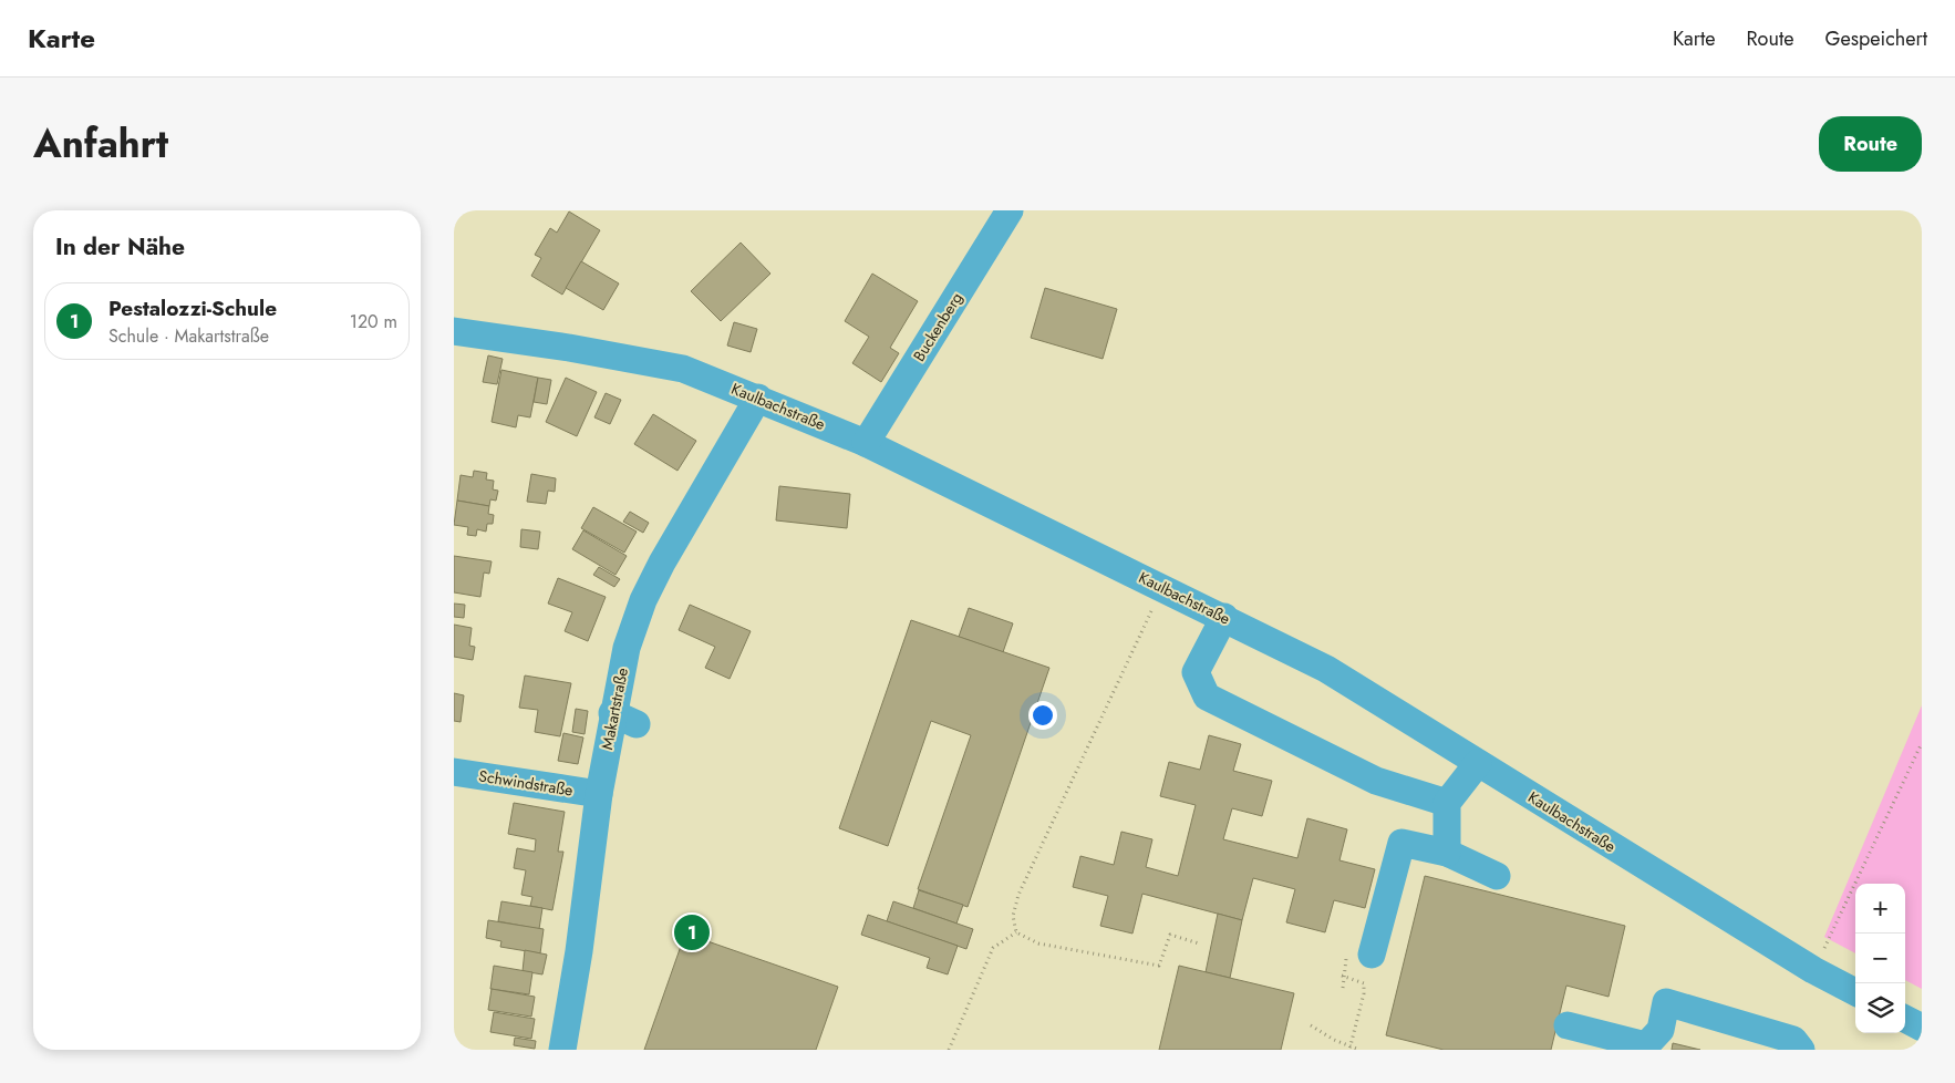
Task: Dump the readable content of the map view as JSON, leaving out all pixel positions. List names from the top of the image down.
{
  "streets": {
    "street": [
      "Buckenberg",
      "Kaulbachstraße",
      "Makartstraße",
      "Schwindstraße"
    ]
  },
  "crossings": [
    ["Buckenberg", "Kaulbachstraße"],
    ["Kaulbachstraße", "Makartstraße"],
    ["Makartstraße", "Schwindstraße"]
  ],
  "page": {
    "header": "Karte",
    "nav": ["Karte", "Route", "Gespeichert"],
    "title": "Anfahrt",
    "buttons": "Route",
    "heading": "In der Nähe",
    "list": [
      {
        "mark": "1",
        "name": "Pestalozzi-Schule",
        "note": "Schule · Makartstraße",
        "value": "120 m"
      }
    ],
    "map_buttons": ["+", "−"],
    "pins": "1"
  }
}
